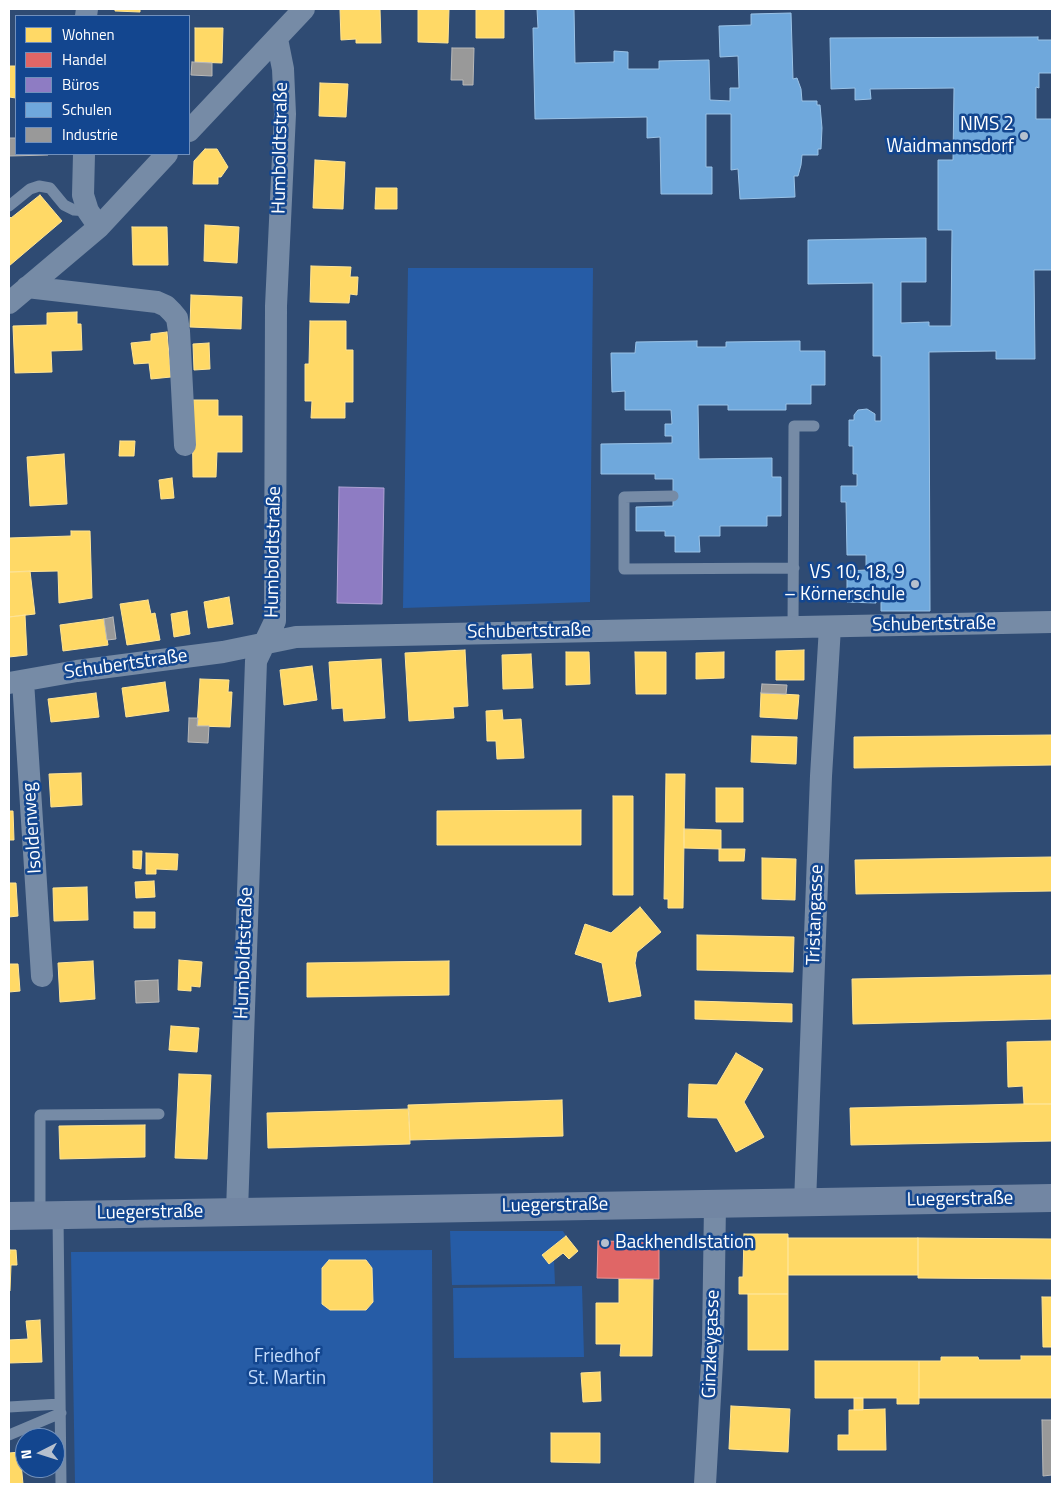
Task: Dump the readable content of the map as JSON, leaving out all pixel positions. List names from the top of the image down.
{
  "streets": {
    "street": [
      "Humboldtstraße",
      "Schubertstraße",
      "Isoldenweg",
      "Tristangasse",
      "Luegerstraße",
      "Ginzkeygasse"
    ]
  },
  "crossings": [
    ["Humboldtstraße", "Schubertstraße"],
    ["Humboldtstraße", "Luegerstraße"],
    ["Schubertstraße", "Isoldenweg"],
    ["Schubertstraße", "Tristangasse"],
    ["Tristangasse", "Luegerstraße"],
    ["Luegerstraße", "Ginzkeygasse"]
  ],
  "parks": ["Friedhof St. Martin"],
  "places": ["NMS 2 Waidmannsdorf", "VS 10, 18, 9 – Körnerschule", "Backhendlstation"],
  "legend": [
    "Wohnen",
    "Handel",
    "Büros",
    "Schulen",
    "Industrie"
  ],
  "north": "left"
}
